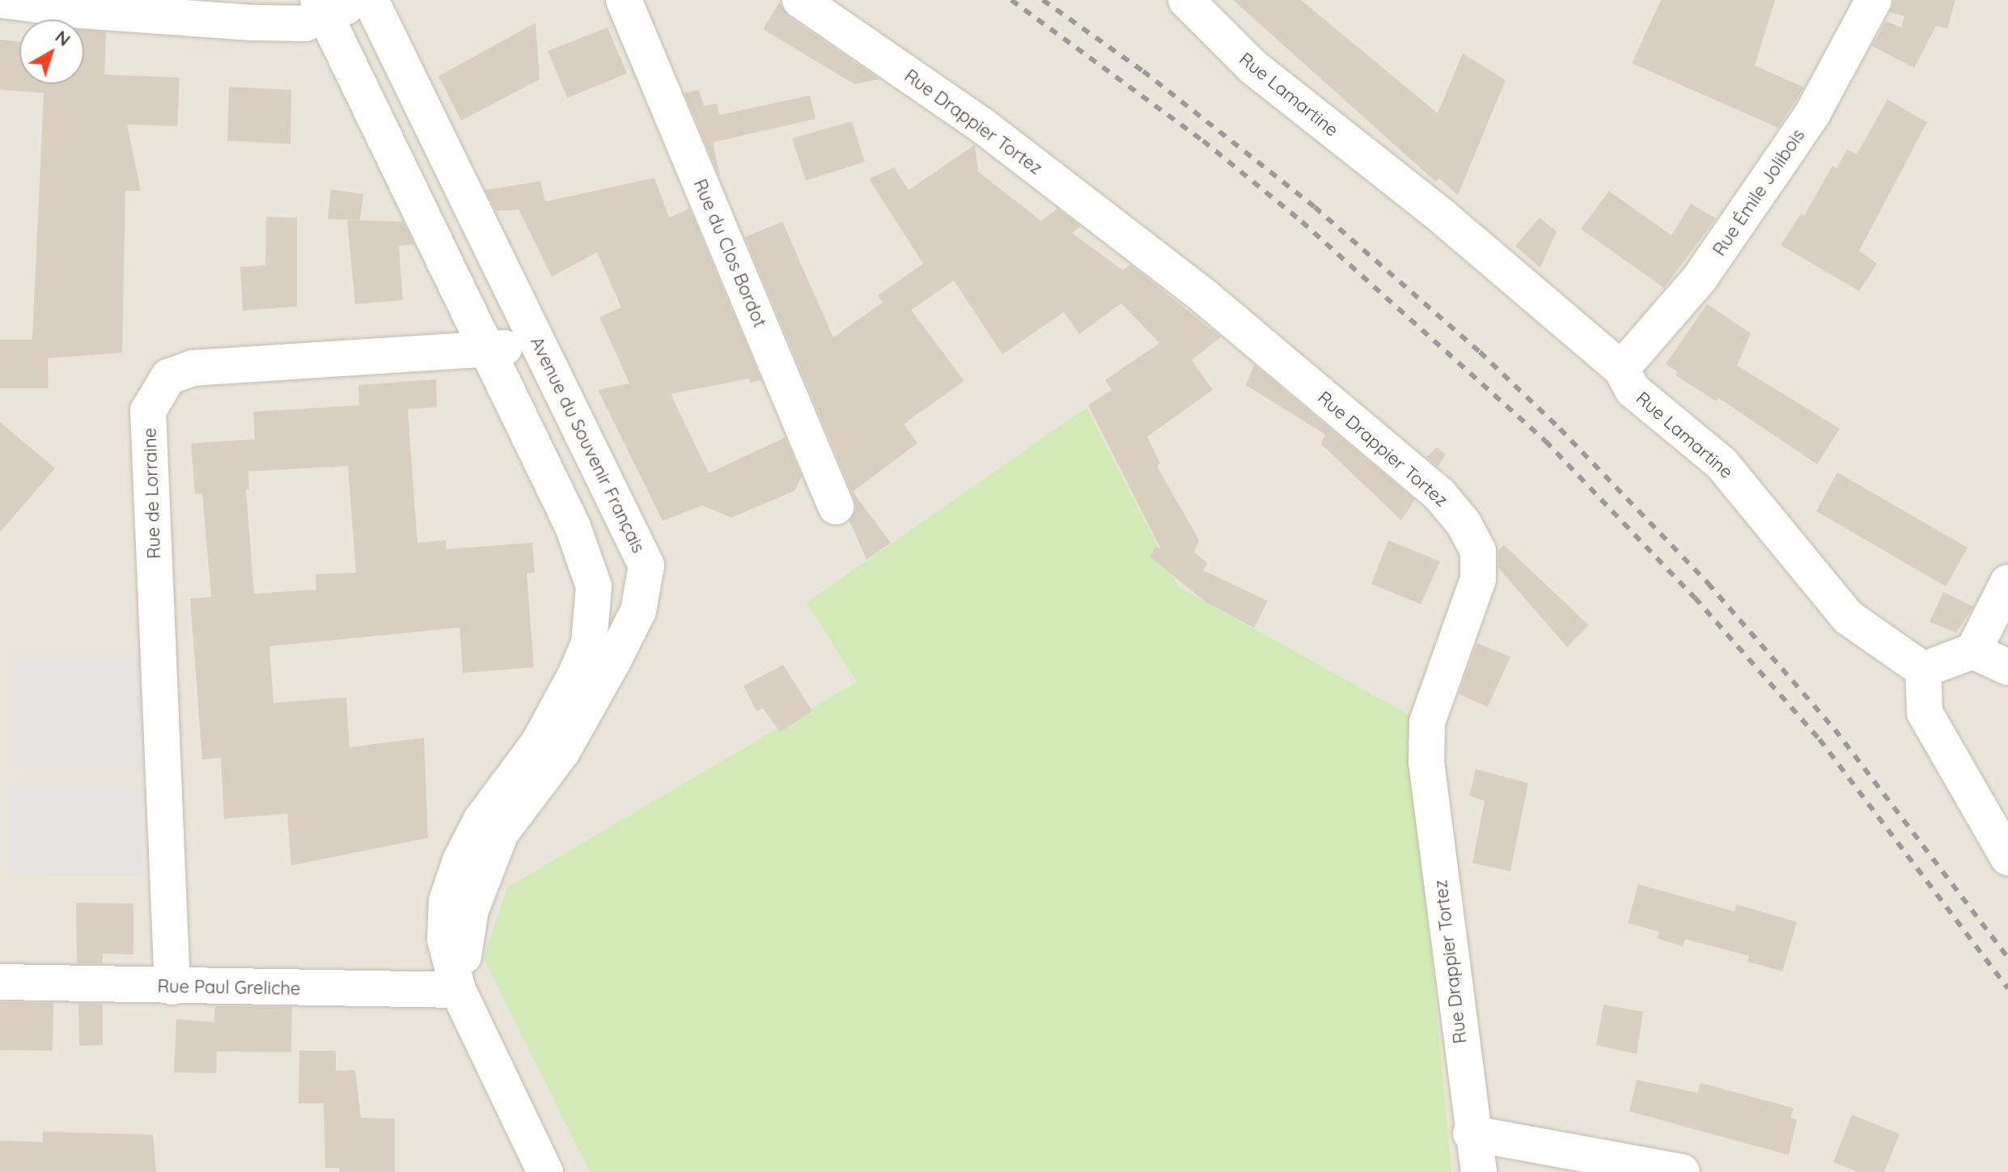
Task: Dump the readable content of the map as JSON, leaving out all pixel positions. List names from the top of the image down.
{
  "streets": {
    "street": [
      "Rue Lamartine",
      "Rue Drappier Tortez",
      "Rue Émile Jolibois",
      "Rue du Clos Bordot",
      "Avenue du Souvenir Français",
      "Rue de Lorraine",
      "Rue Paul Greliche"
    ]
  },
  "crossings": [
    ["Rue Lamartine", "Rue Émile Jolibois"],
    ["Avenue du Souvenir Français", "Rue de Lorraine"],
    ["Avenue du Souvenir Français", "Rue Paul Greliche"],
    ["Rue de Lorraine", "Rue Paul Greliche"]
  ],
  "north": "top right"
}
